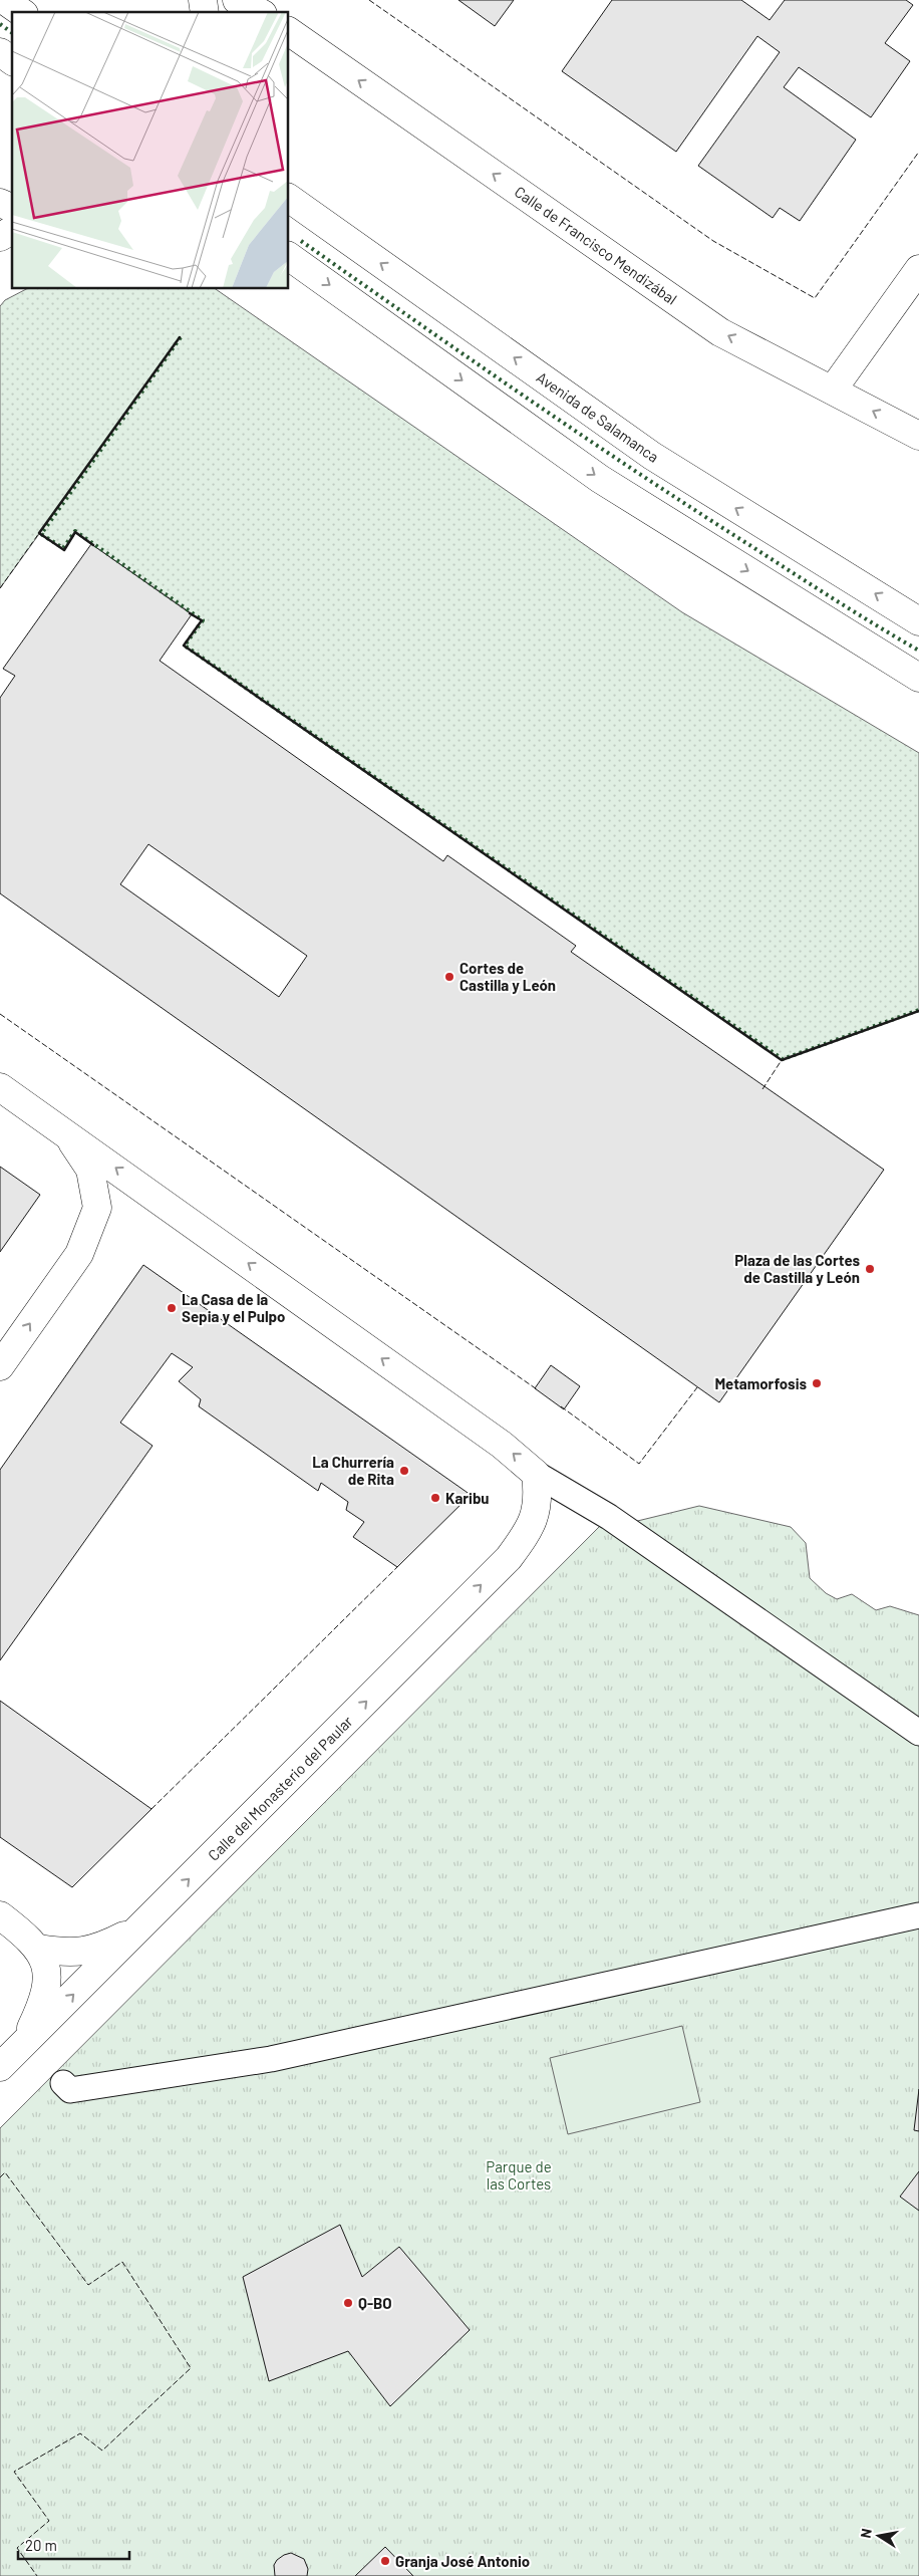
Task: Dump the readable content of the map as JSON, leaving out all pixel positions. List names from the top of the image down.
{
  "streets": {
    "main road": ["Calle de Francisco Mendizábal", "Avenida de Salamanca", "Calle del Monasterio del Paular"]
  },
  "one_way": ["Calle del Monasterio del Paular"],
  "parks": ["Parque de las Cortes"],
  "places": [
    "Cortes de Castilla y León",
    "Plaza de las Cortes de Castilla y León",
    "La Casa de la Sepia y el Pulpo",
    "Metamorfosis",
    "La Churrería de Rita",
    "Karibu",
    "Q-BO",
    "Granja José Antonio"
  ],
  "scale_bar": "20 m",
  "north": "left"
}
